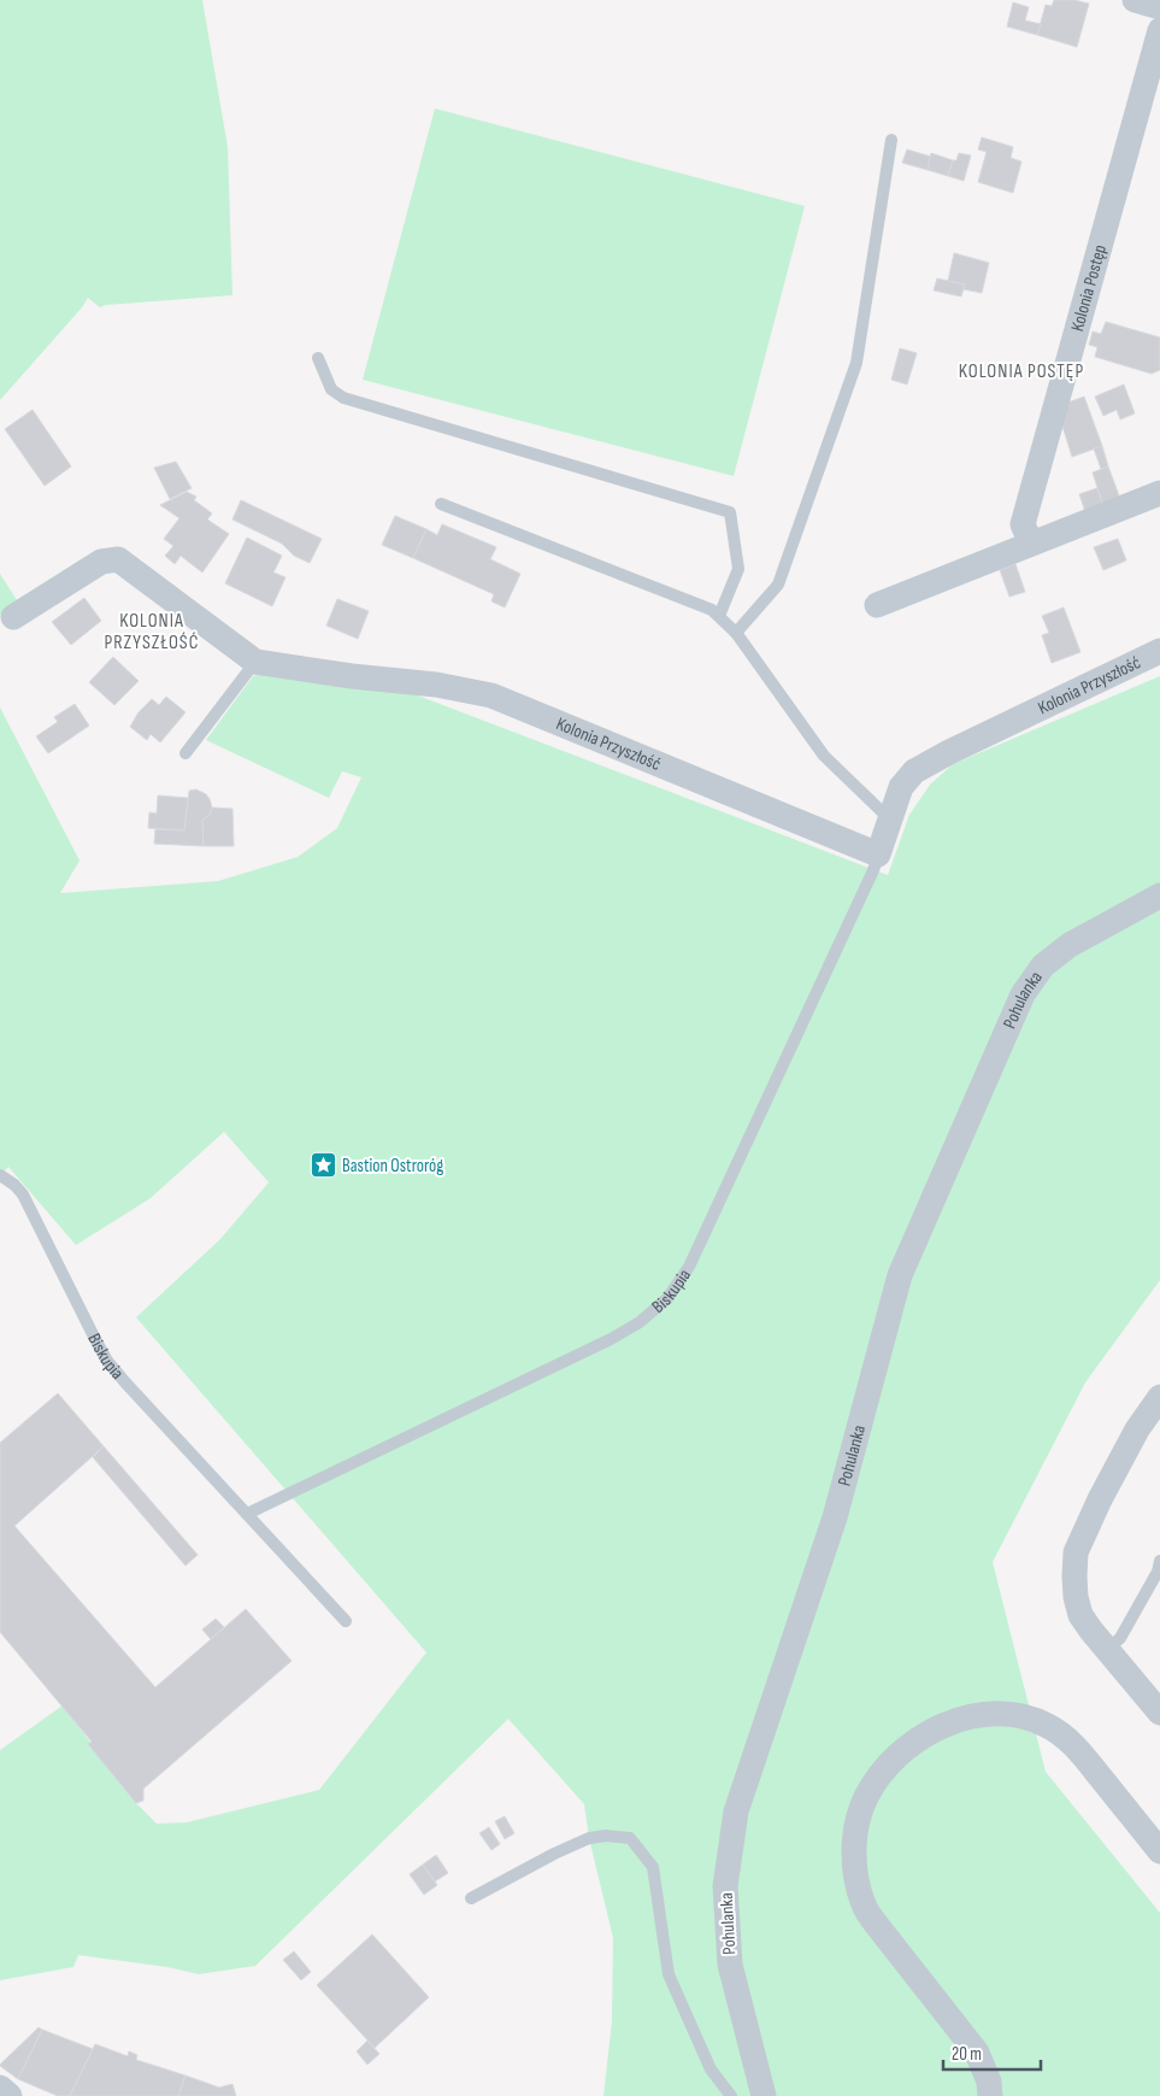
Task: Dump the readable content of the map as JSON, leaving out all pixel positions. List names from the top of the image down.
{
  "streets": {
    "street": ["Kolonia Postęp", "Kolonia Przyszłość", "Pohulanka"],
    "lane": ["Biskupia"]
  },
  "crossings": [
    ["Kolonia Przyszłość", "Biskupia"]
  ],
  "districts": ["KOLONIA POSTĘP", "KOLONIA PRZYSZŁOŚĆ"],
  "places": {
    "place": ["Bastion Ostroróg"]
  },
  "scale_bar": "20 m"
}
